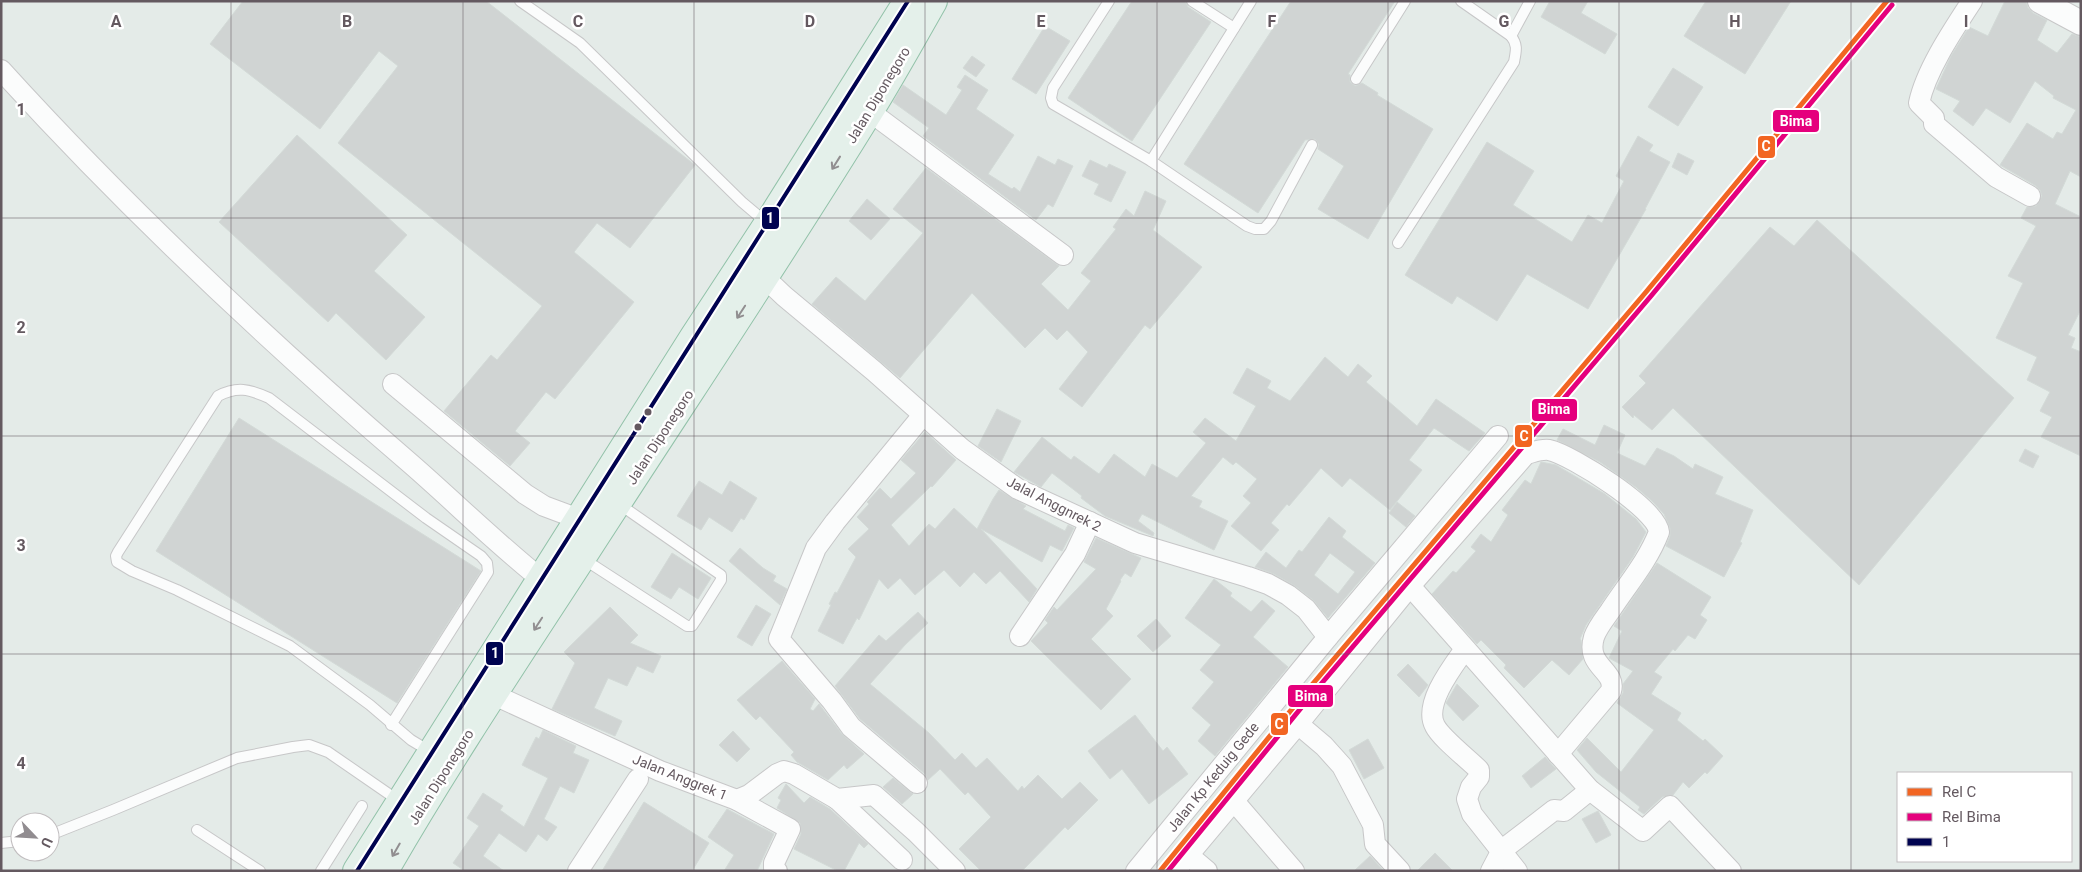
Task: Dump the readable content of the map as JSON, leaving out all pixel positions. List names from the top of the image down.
{
  "streets": {
    "highway": ["Jalan Diponegoro"],
    "street": ["Jalal Anggnrek 2", "Jalan Anggrek 1", "Jalan Kp Keduig Gede"]
  },
  "crossings": [
    ["Jalan Diponegoro", "Jalal Anggnrek 2"],
    ["Jalan Diponegoro", "Jalan Anggrek 1"],
    ["Jalal Anggnrek 2", "Jalan Kp Keduig Gede"]
  ],
  "lines": ["rail line C", "transit line 1", "rail line Bima"],
  "legend": ["Rel C", "Rel Bima", "1"],
  "north": "bottom right",
  "grid": {
    "columns": [
      "A",
      "B",
      "C",
      "D",
      "E",
      "F",
      "G",
      "H",
      "I"
    ],
    "rows": [
      "1",
      "2",
      "3",
      "4"
    ]
  }
}
